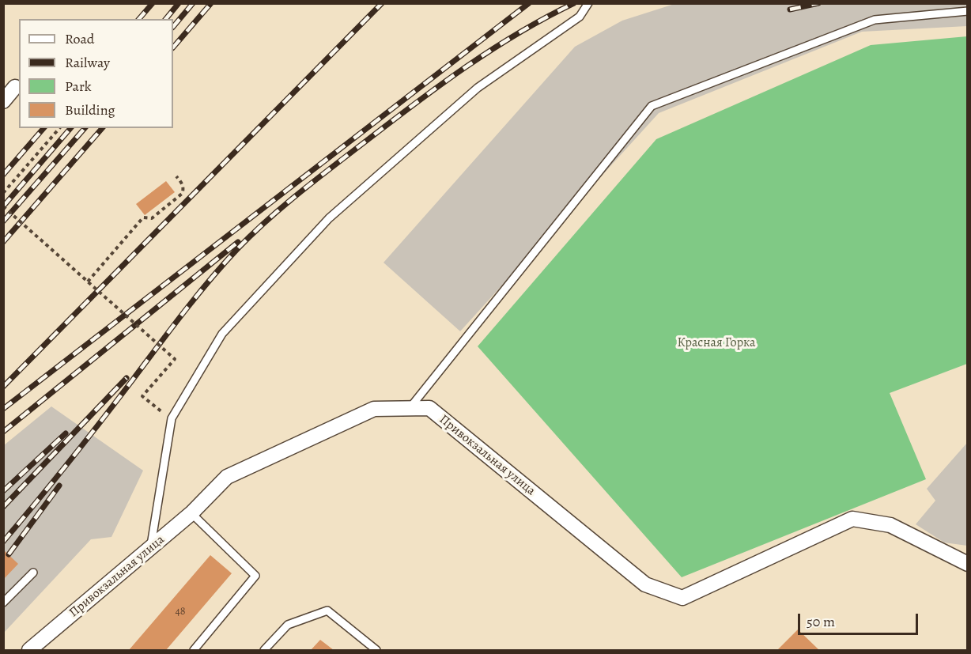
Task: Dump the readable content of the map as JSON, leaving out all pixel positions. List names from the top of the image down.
{
  "streets": {
    "street": ["Привокзальная улица"]
  },
  "parks": ["Красная Горка"],
  "house_numbers": ["48"],
  "legend": [
    "Road",
    "Railway",
    "Park",
    "Building"
  ],
  "scale_bar": "50 m"
}
